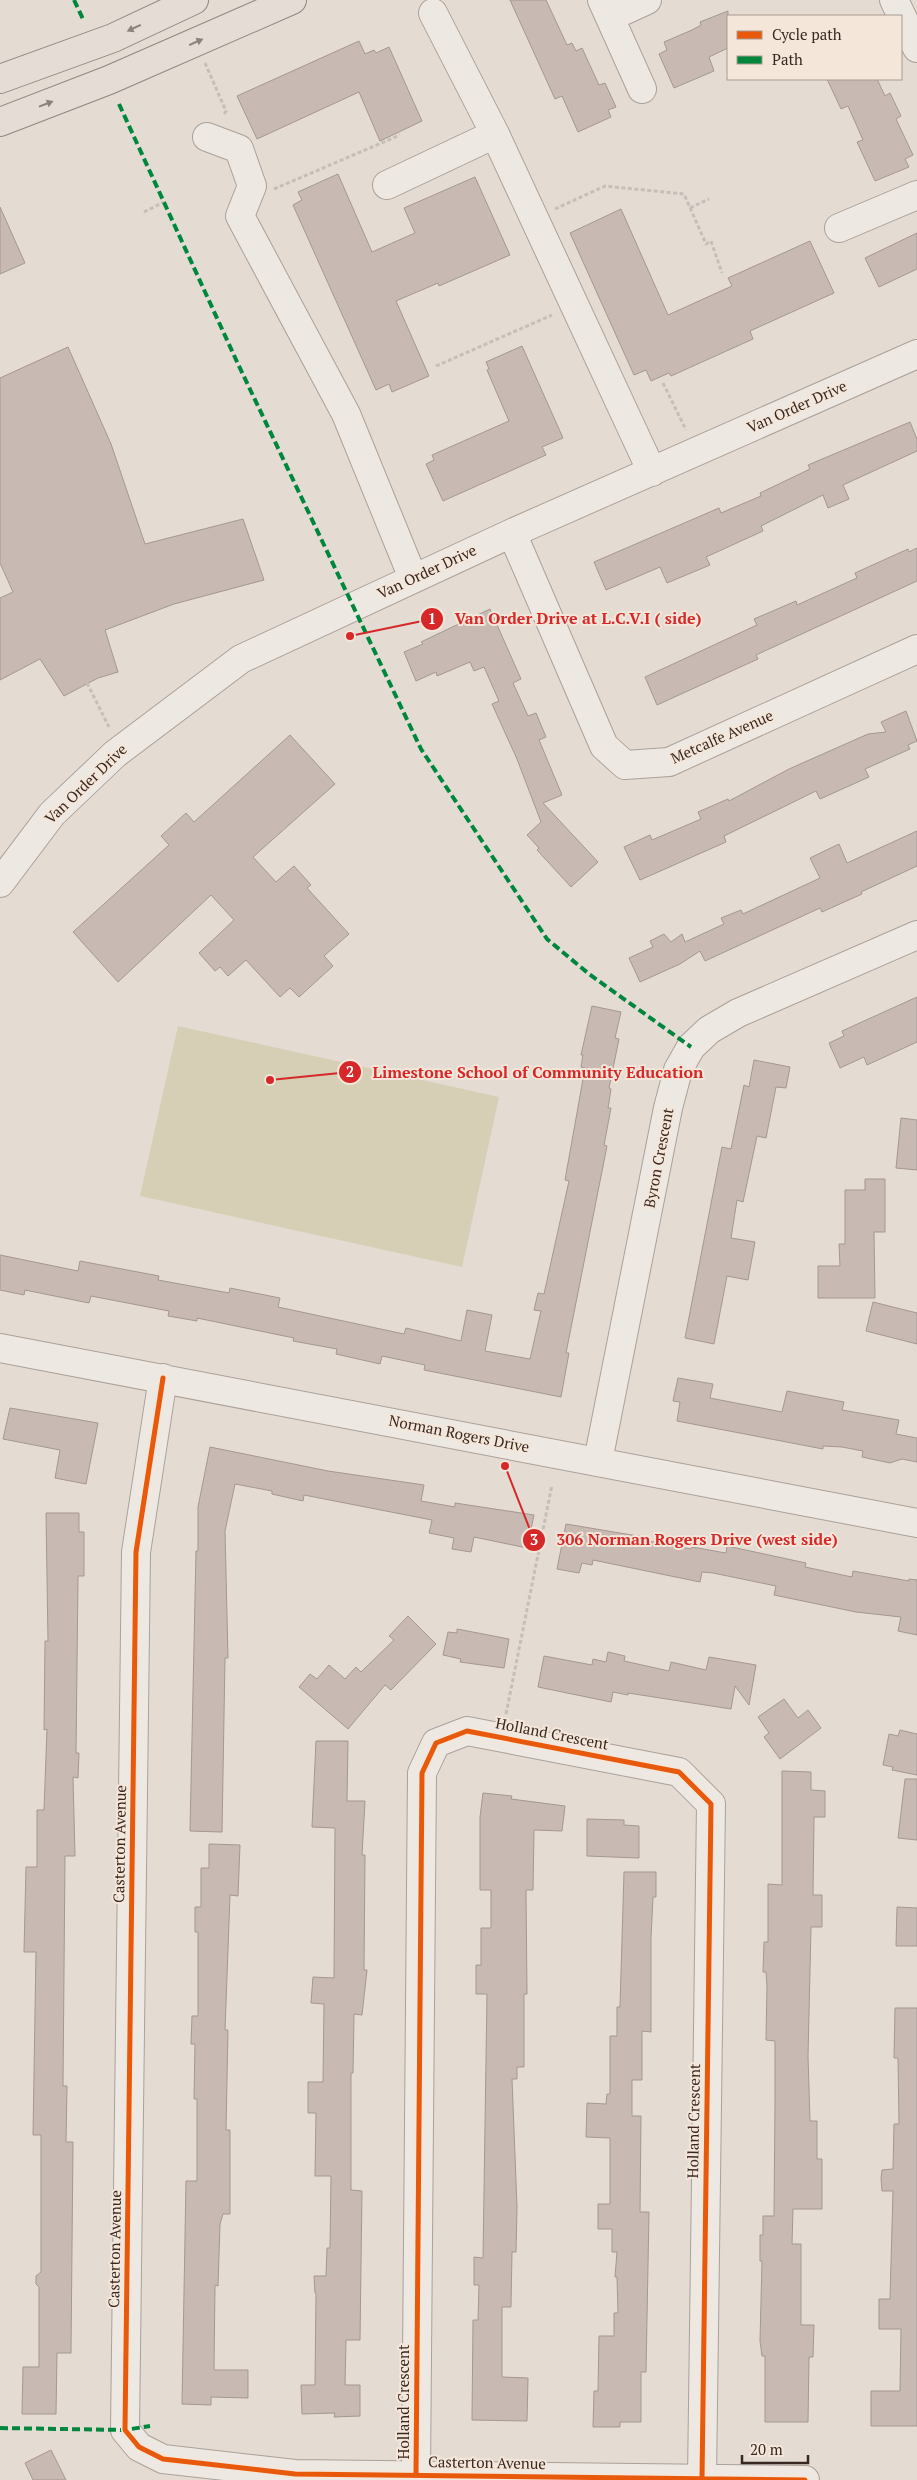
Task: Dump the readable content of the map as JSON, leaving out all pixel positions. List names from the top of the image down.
{
  "streets": {
    "street": [
      "Van Order Drive",
      "Metcalfe Avenue",
      "Byron Crescent",
      "Norman Rogers Drive",
      "Holland Crescent",
      "Casterton Avenue"
    ]
  },
  "crossings": [
    ["Van Order Drive", "Metcalfe Avenue"],
    ["Byron Crescent", "Norman Rogers Drive"],
    ["Norman Rogers Drive", "Casterton Avenue"],
    ["Holland Crescent", "Casterton Avenue"]
  ],
  "places": ["Van Order Drive at L.C.V.I ( side)", "Limestone School of Community Education", "306 Norman Rogers Drive (west side)"],
  "legend": ["Cycle path", "Path"],
  "scale_bar": "20 m"
}
